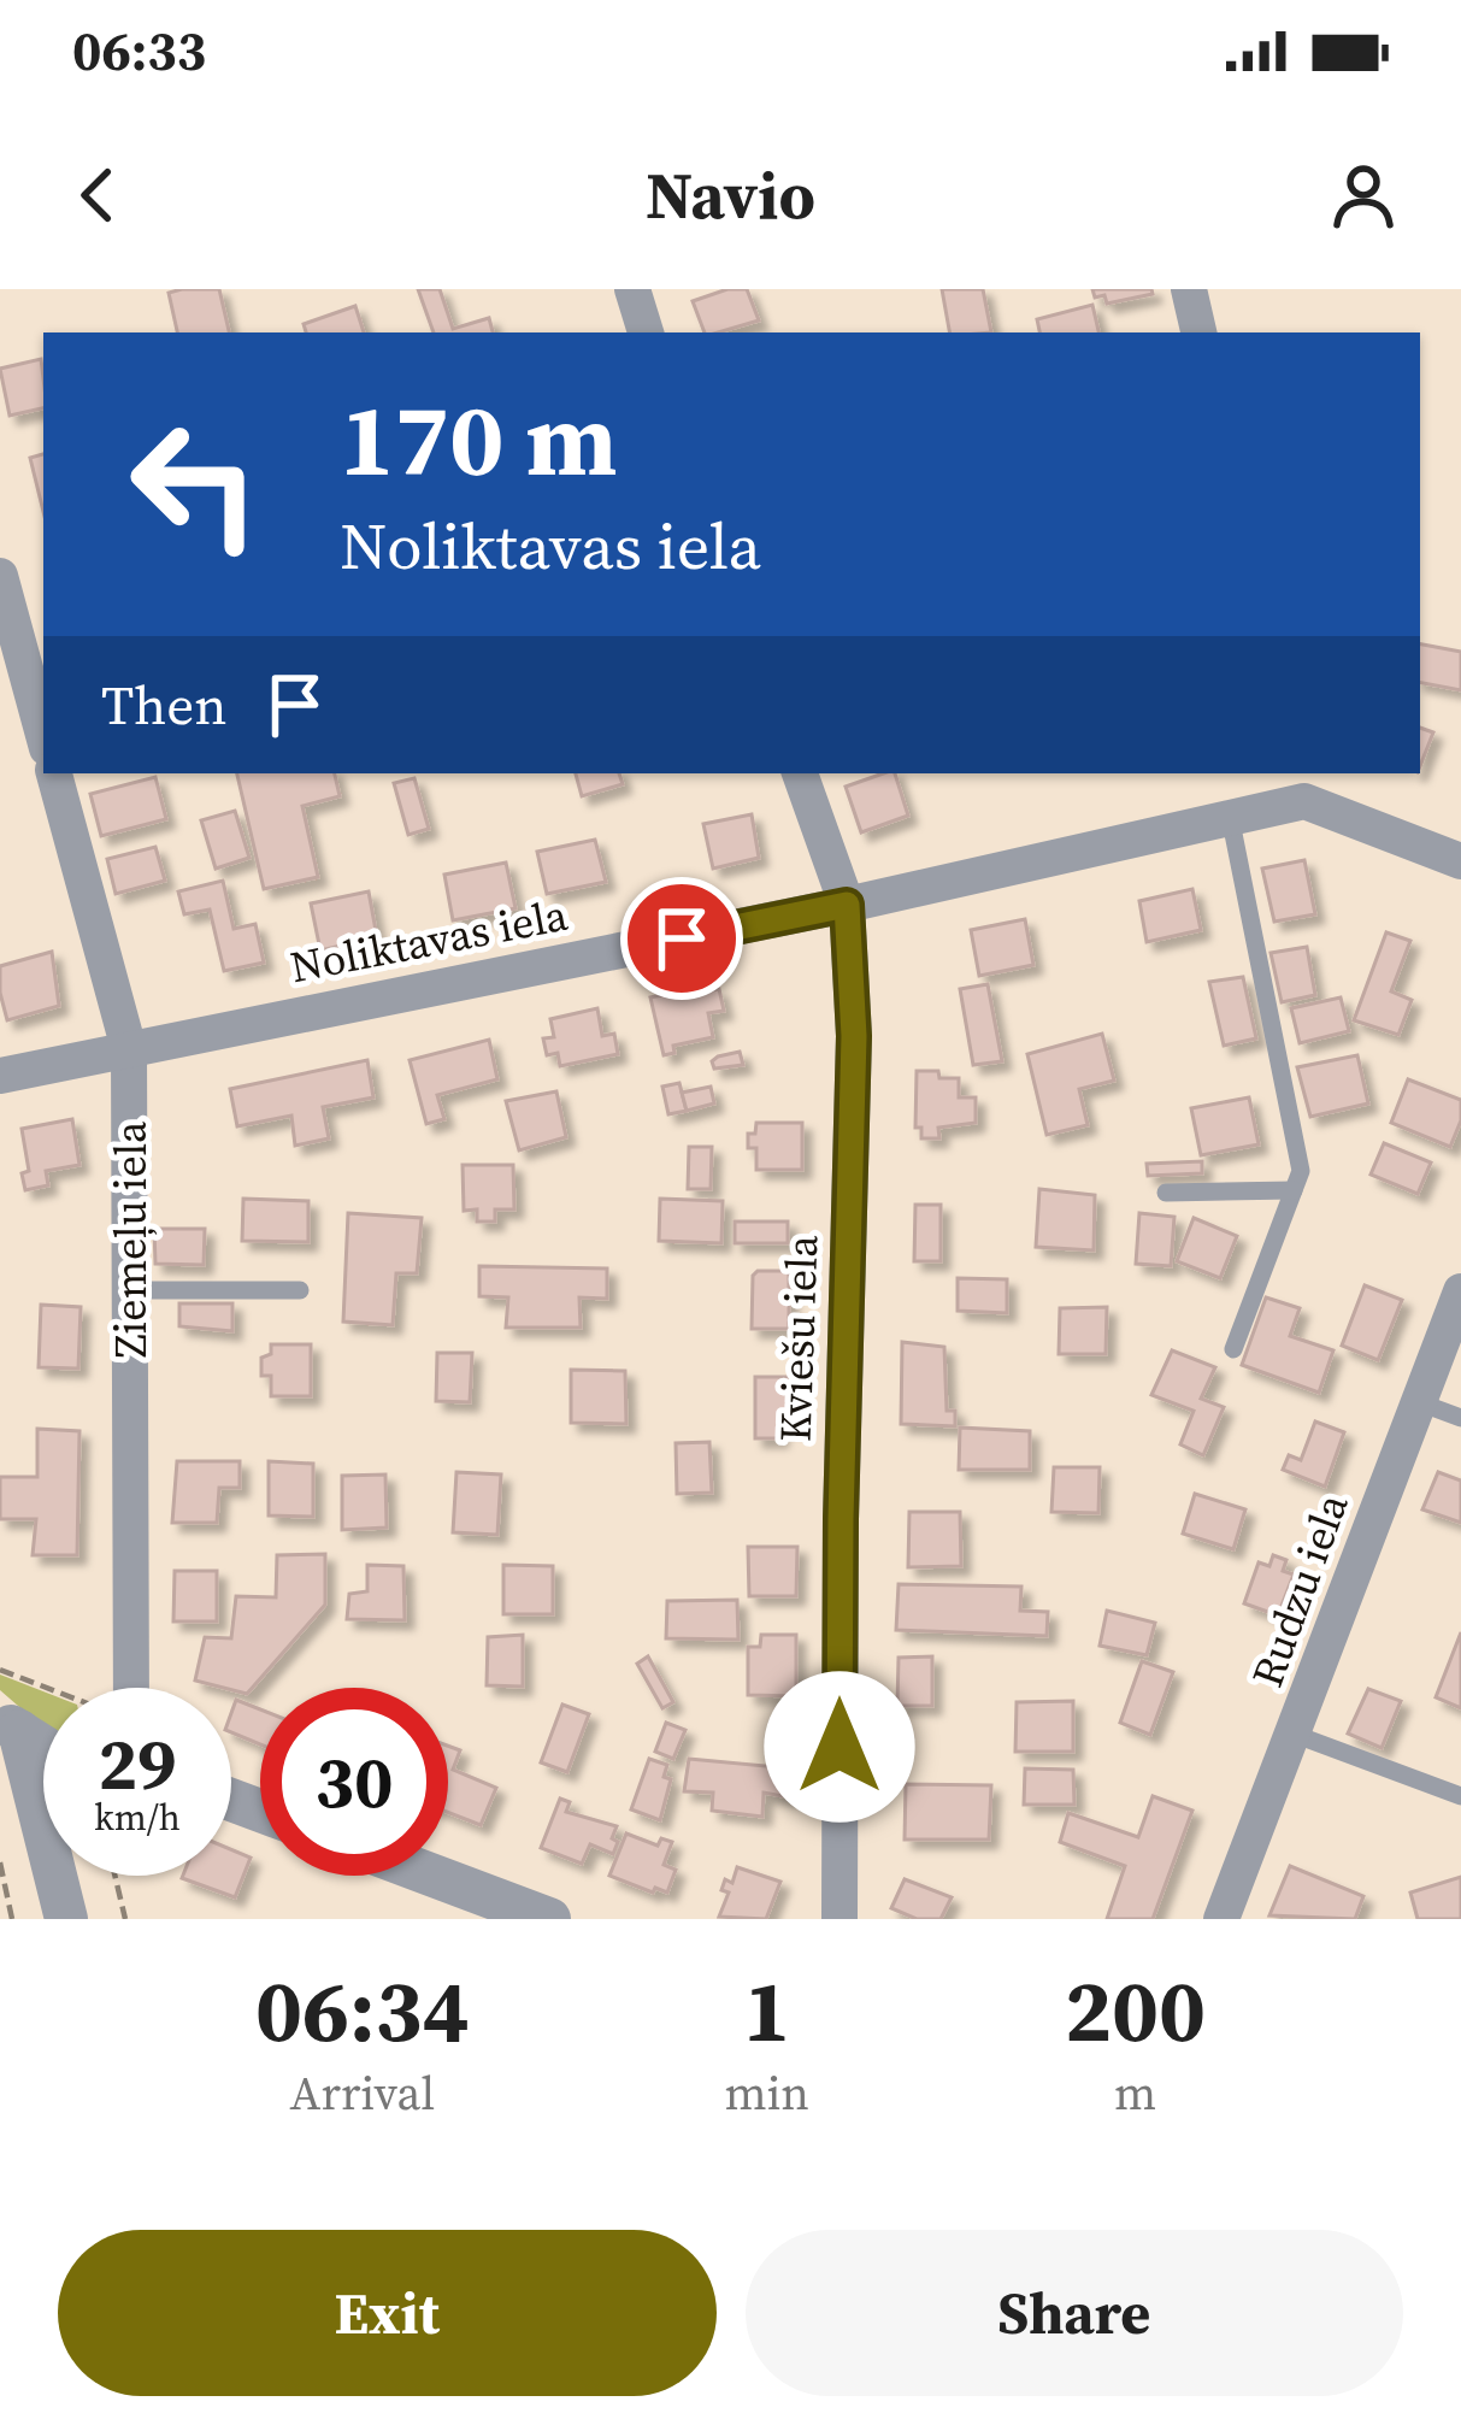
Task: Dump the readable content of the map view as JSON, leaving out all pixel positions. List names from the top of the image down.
{
  "streets": {
    "street": [
      "Noliktavas iela",
      "Ziemeļu iela",
      "Kviešu iela",
      "Rudzu iela"
    ]
  },
  "crossings": [
    ["Noliktavas iela", "Ziemeļu iela"],
    ["Noliktavas iela", "Kviešu iela"]
  ],
  "page": {
    "status": "06:33",
    "header": "Navio",
    "turn": ["170 m", "Noliktavas iela"],
    "then": "Then",
    "speed": "29 km/h",
    "limit": "30",
    "eta": [
      "06:34",
      "Arrival",
      "1",
      "min",
      "200",
      "m"
    ],
    "buttons": ["Exit", "Share"]
  }
}
